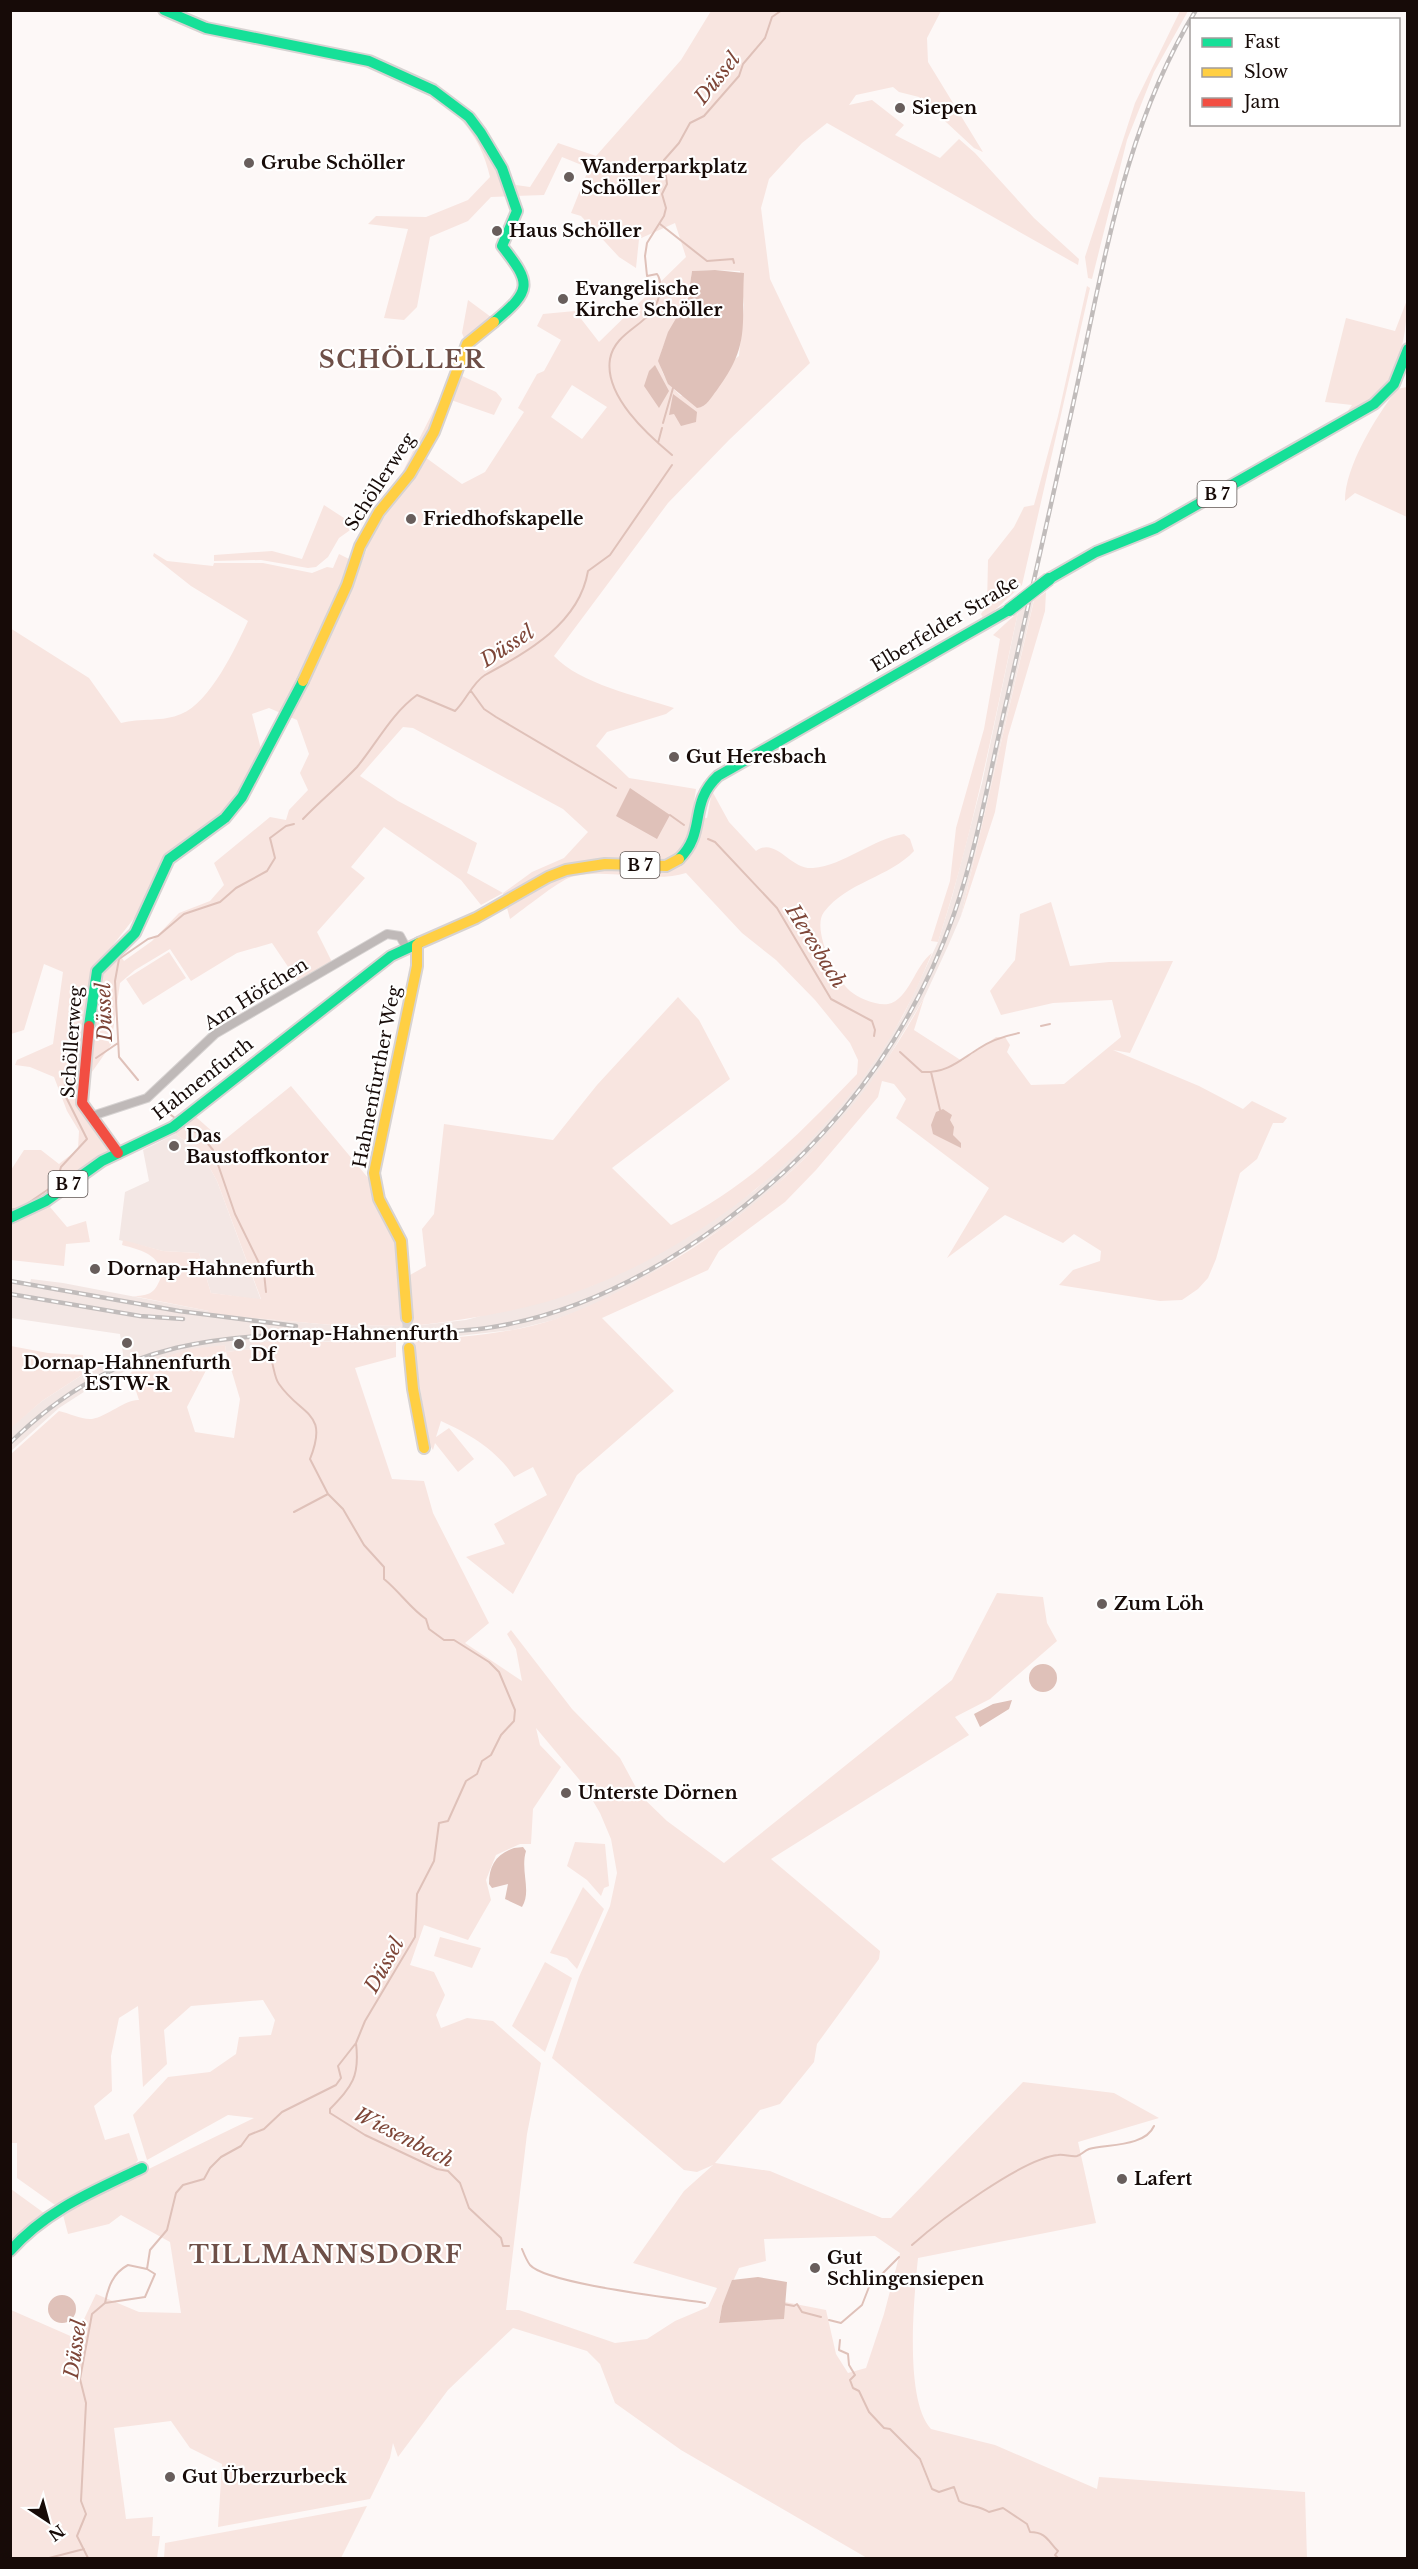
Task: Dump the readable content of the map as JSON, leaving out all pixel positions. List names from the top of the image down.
{
  "streets": {
    "street": [
      "Schöllerweg",
      "B 7",
      "Elberfelder Straße",
      "Am Höfchen",
      "Hahnenfurther Weg",
      "Hahnenfurth"
    ]
  },
  "crossings": [
    ["Schöllerweg", "Am Höfchen"],
    ["Schöllerweg", "Hahnenfurth"],
    ["Elberfelder Straße", "Am Höfchen"],
    ["Elberfelder Straße", "Hahnenfurther Weg"],
    ["Elberfelder Straße", "Hahnenfurth"],
    ["Am Höfchen", "Hahnenfurther Weg"],
    ["Am Höfchen", "Hahnenfurth"],
    ["Hahnenfurther Weg", "Hahnenfurth"]
  ],
  "districts": ["SCHÖLLER", "TILLMANNSDORF"],
  "water": ["Düssel", "Heresbach", "Wiesenbach"],
  "places": [
    "Siepen",
    "Grube Schöller",
    "Wanderparkplatz Schöller",
    "Haus Schöller",
    "Evangelische Kirche Schöller",
    "Friedhofskapelle",
    "Gut Heresbach",
    "Das Baustoffkontor",
    "Dornap-Hahnenfurth",
    "Dornap-Hahnenfurth ESTW-R",
    "Dornap-Hahnenfurth Df",
    "Zum Löh",
    "Unterste Dörnen",
    "Lafert",
    "Gut Schlingensiepen",
    "Gut Überzurbeck"
  ],
  "legend": ["Fast", "Slow", "Jam"],
  "north": "bottom right"
}
